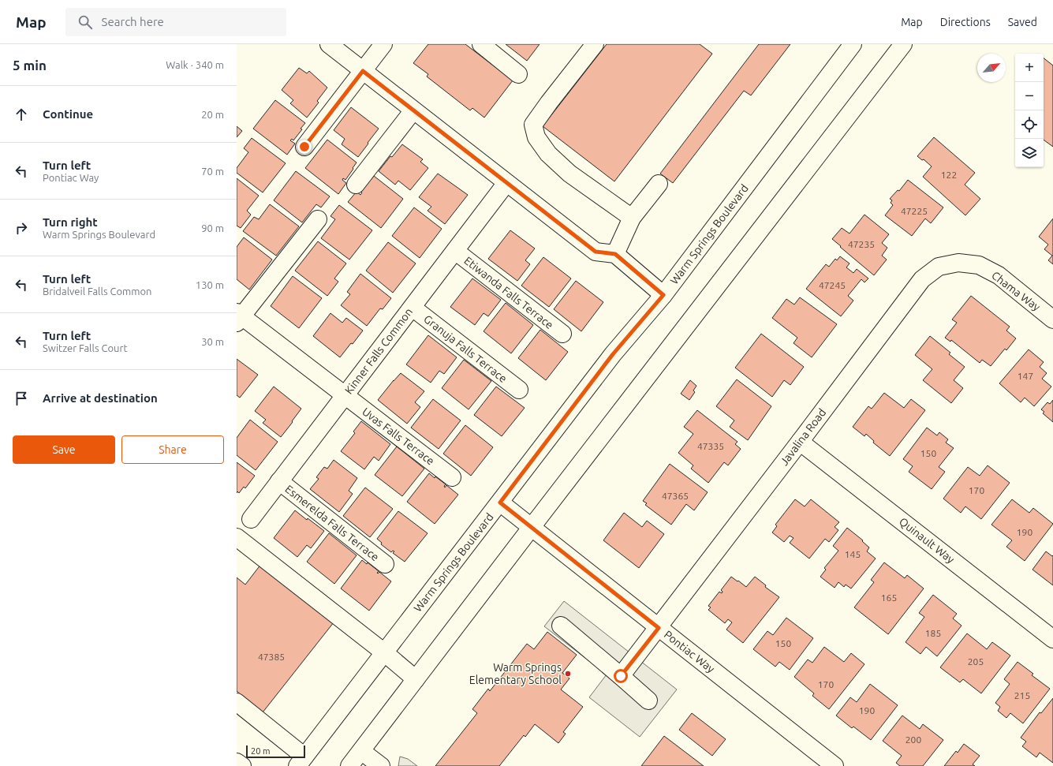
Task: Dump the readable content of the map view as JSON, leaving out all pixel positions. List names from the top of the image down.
{
  "streets": {
    "street": [
      "Warm Springs Boulevard",
      "Chama Way",
      "Etiwanda Falls Terrace",
      "Granuja Falls Terrace",
      "Kinner Falls Common",
      "Uvas Falls Terrace",
      "Javalina Road",
      "Esmerelda Falls Terrace",
      "Quinault Way",
      "Pontiac Way"
    ]
  },
  "crossings": [
    ["Warm Springs Boulevard", "Pontiac Way"],
    ["Chama Way", "Javalina Road"],
    ["Etiwanda Falls Terrace", "Kinner Falls Common"],
    ["Granuja Falls Terrace", "Kinner Falls Common"],
    ["Kinner Falls Common", "Uvas Falls Terrace"],
    ["Kinner Falls Common", "Esmerelda Falls Terrace"],
    ["Javalina Road", "Quinault Way"],
    ["Javalina Road", "Pontiac Way"]
  ],
  "places": ["Warm Springs Elementary School"],
  "house_numbers": [
    "122",
    "47225",
    "47235",
    "47245",
    "147",
    "47335",
    "150",
    "170",
    "47365",
    "190",
    "145",
    "165",
    "185",
    "150",
    "47385",
    "205",
    "170",
    "215",
    "190",
    "200"
  ],
  "scale_bar": "20 m",
  "north": "top right",
  "page": {
    "header": "Map",
    "search": "Search here",
    "nav": ["Map", "Directions", "Saved"],
    "heading": ["5 min", "Walk · 340 m"],
    "map_buttons": ["+", "−"],
    "list": [
      ["Continue", "20 m"],
      ["Turn left", "Pontiac Way", "70 m"],
      ["Turn right", "Warm Springs Boulevard", "90 m"],
      ["Turn left", "Bridalveil Falls Common", "130 m"],
      ["Turn left", "Switzer Falls Court", "30 m"],
      "Arrive at destination"
    ],
    "buttons": ["Save", "Share"],
    "scale": "20 m"
  }
}
